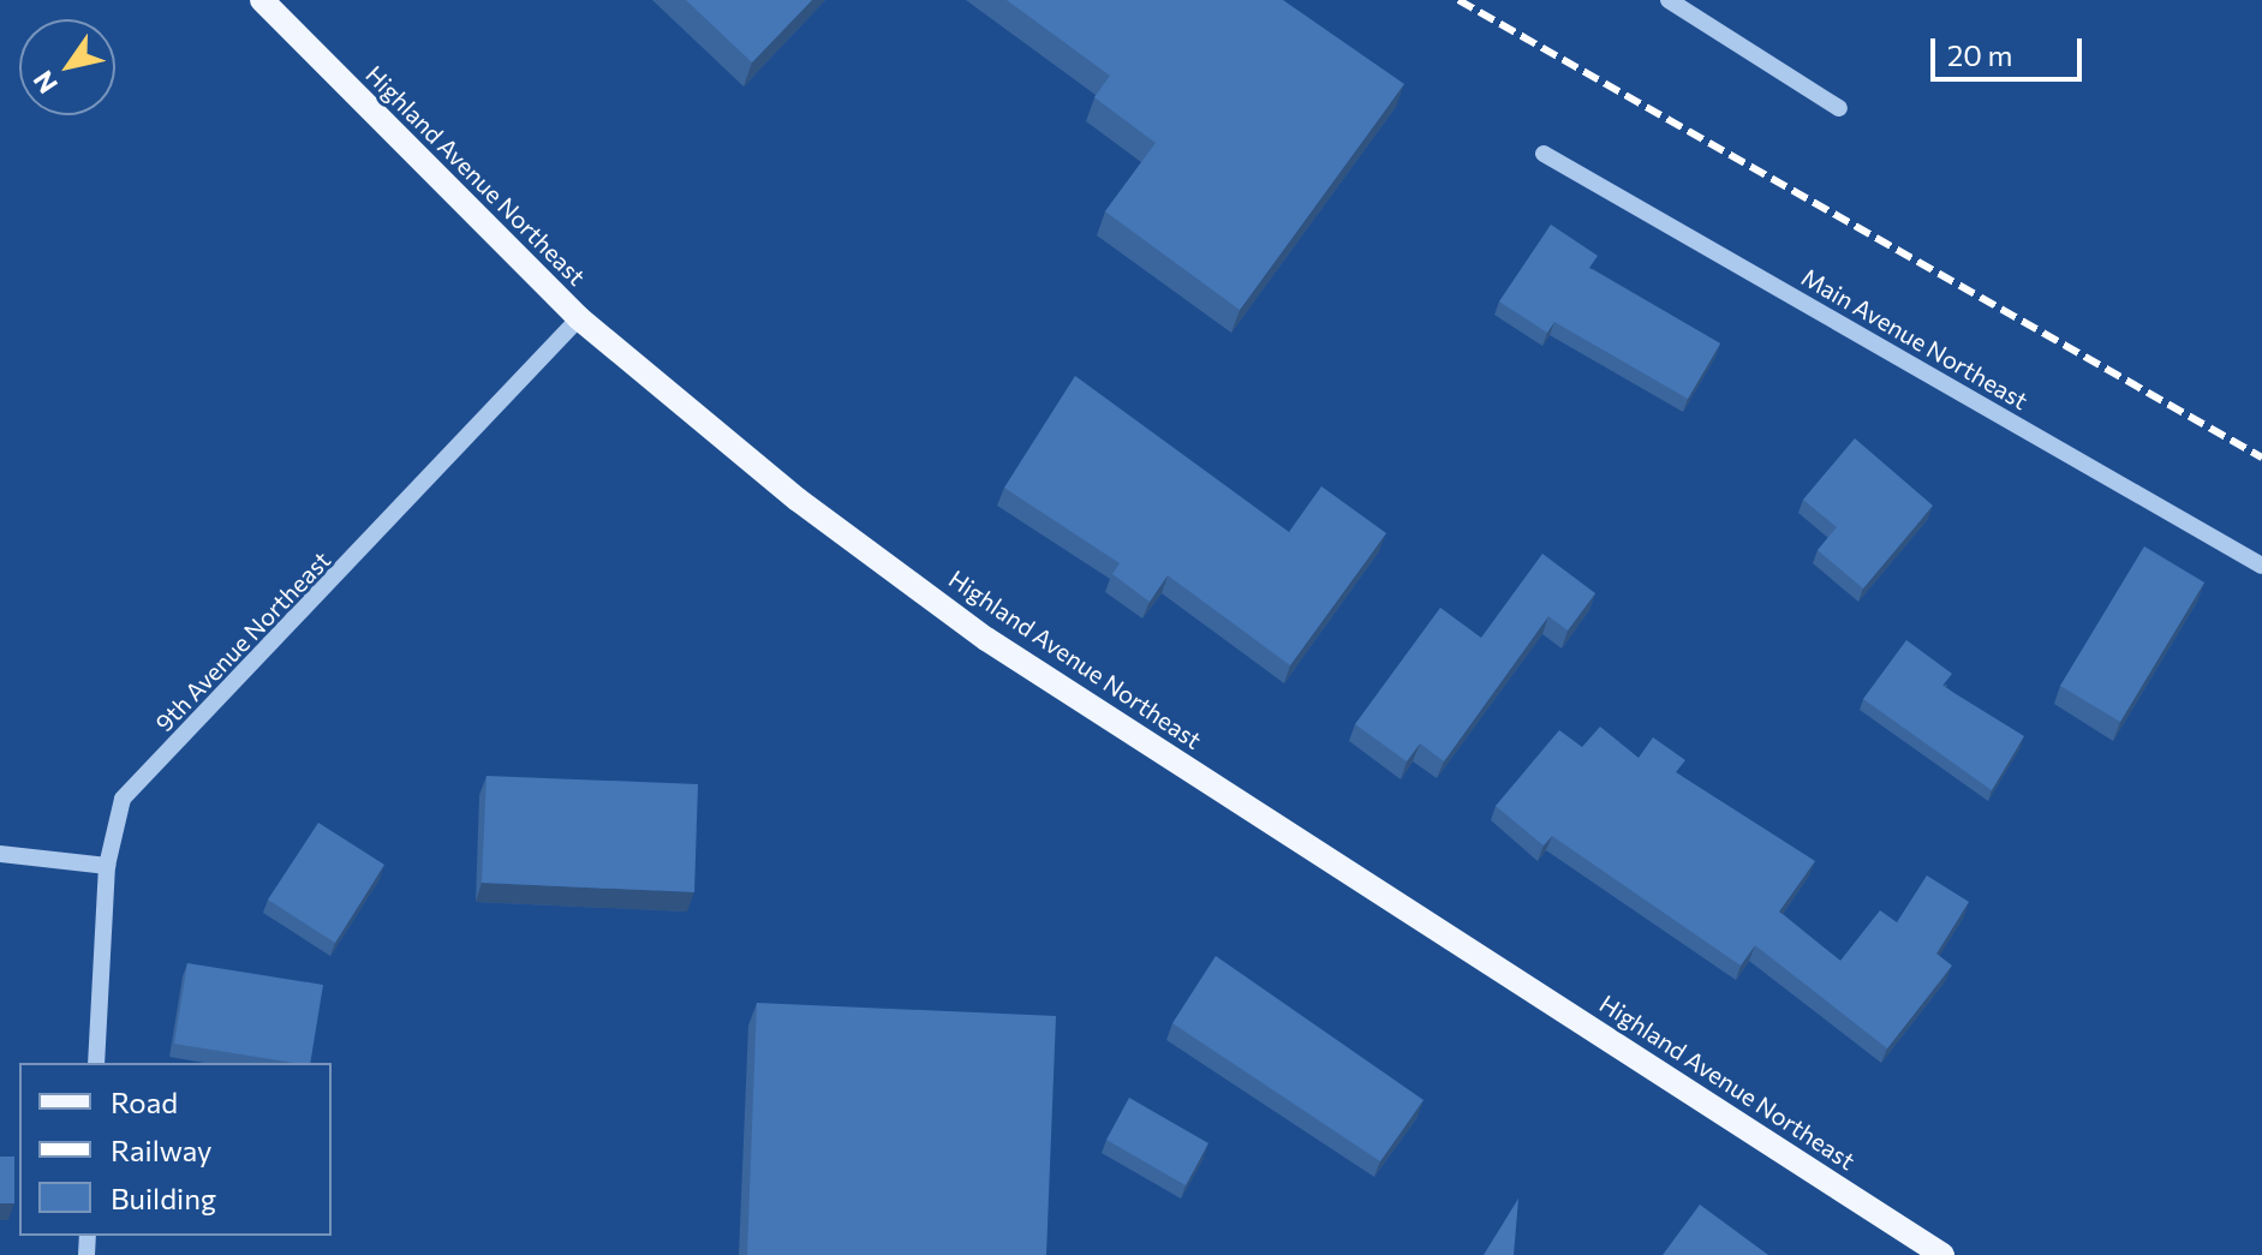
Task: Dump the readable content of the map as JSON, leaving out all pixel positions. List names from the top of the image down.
{
  "streets": {
    "main road": ["Highland Avenue Northeast"],
    "street": ["Main Avenue Northeast", "9th Avenue Northeast"]
  },
  "crossings": [
    ["Highland Avenue Northeast", "9th Avenue Northeast"]
  ],
  "legend": ["Road", "Railway", "Building"],
  "scale_bar": "20 m",
  "north": "bottom left"
}
